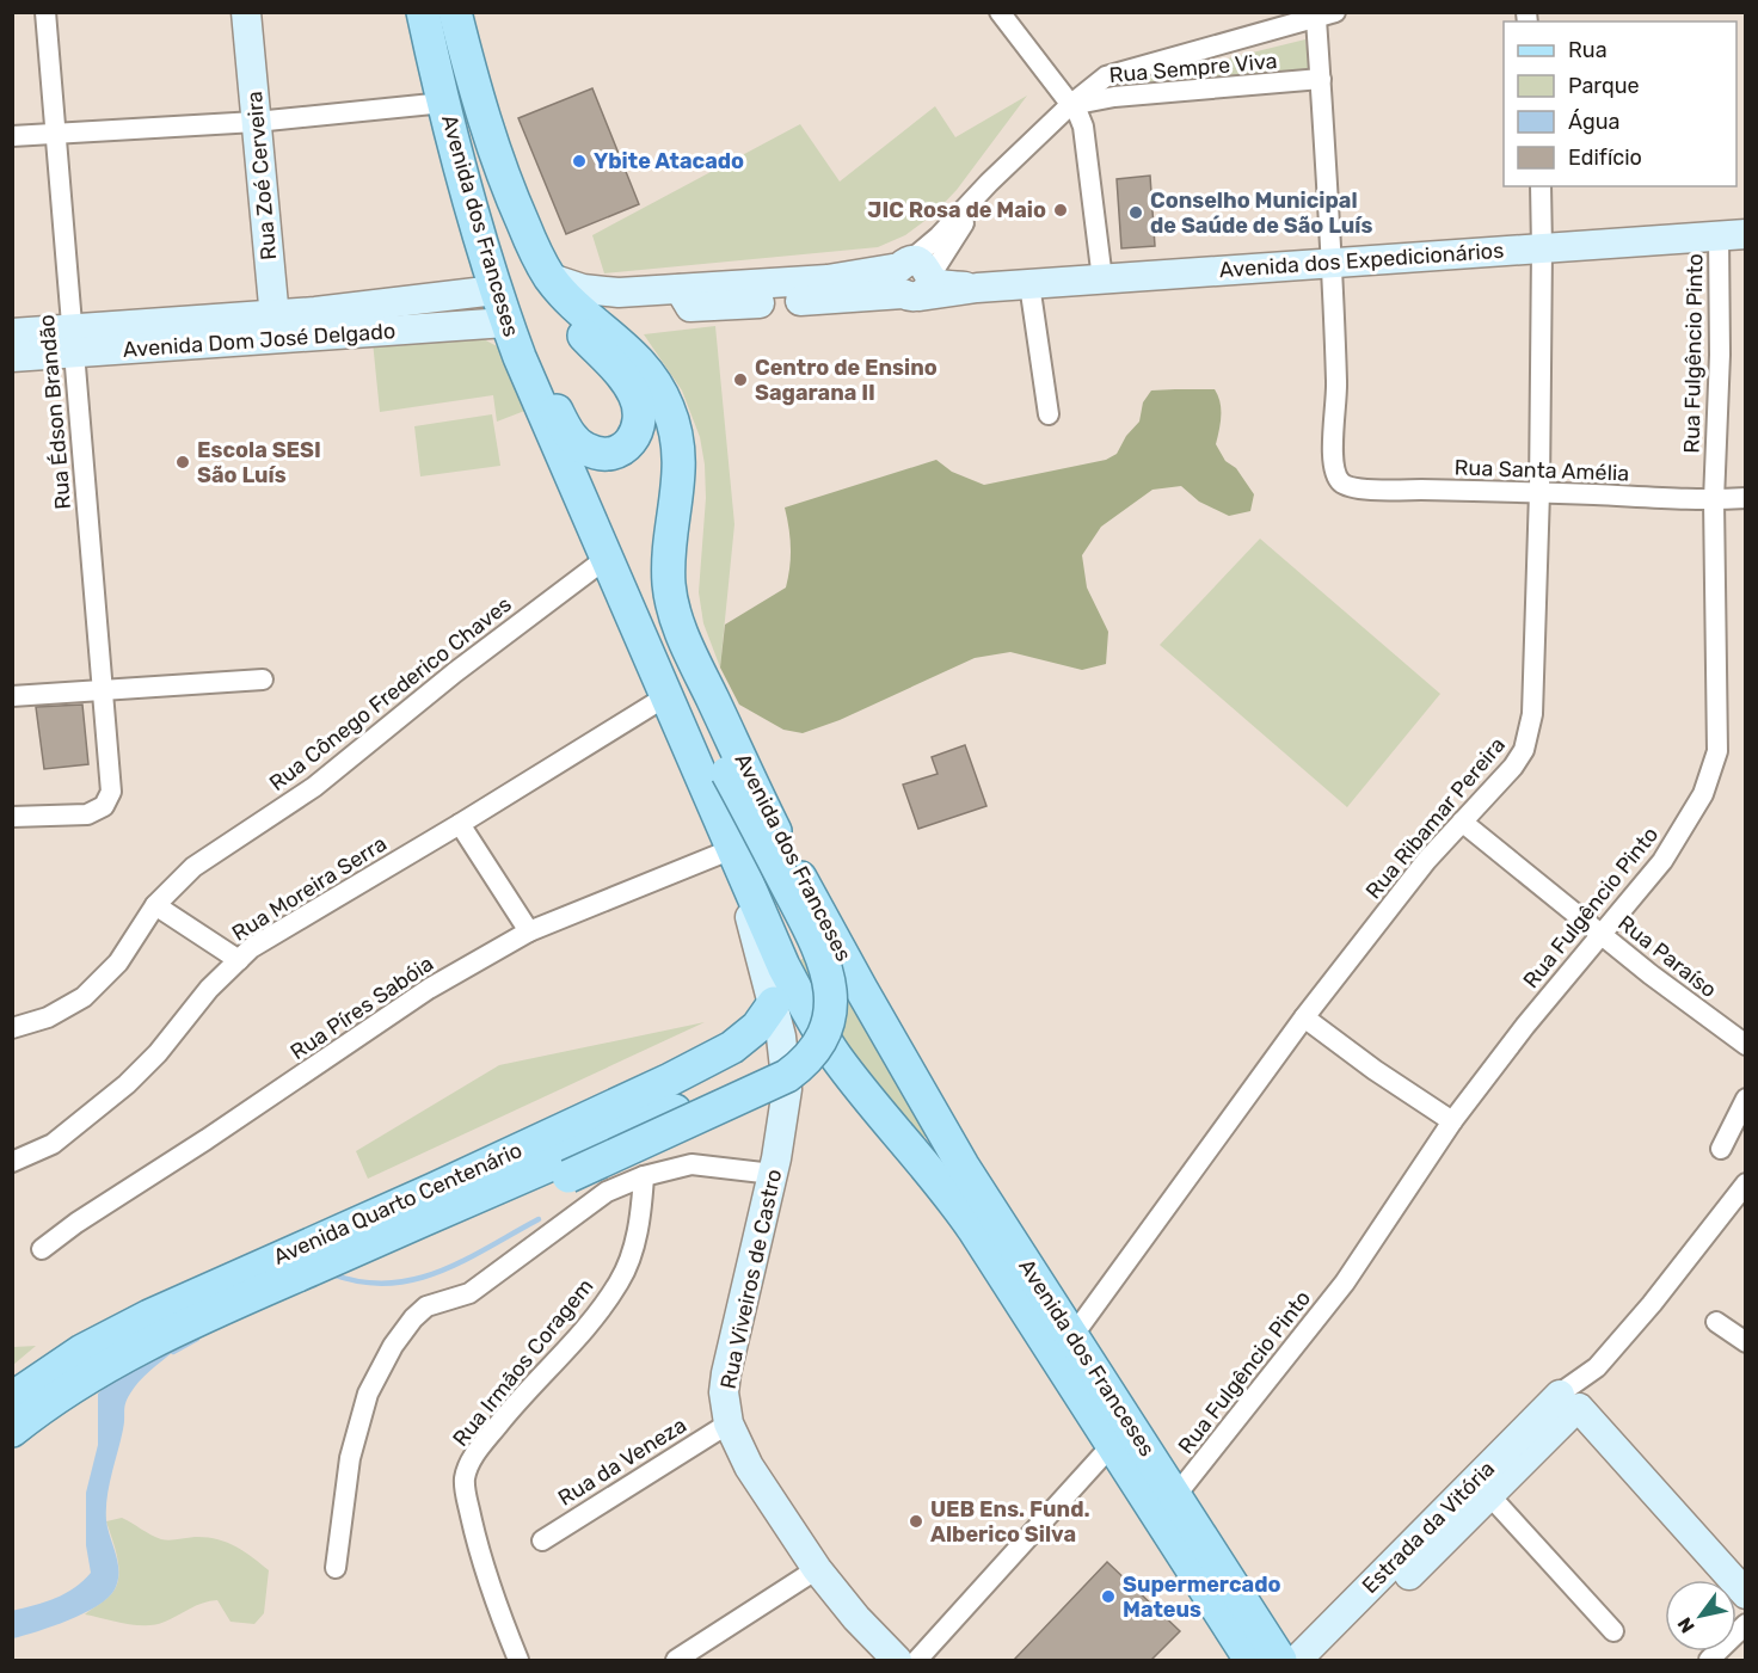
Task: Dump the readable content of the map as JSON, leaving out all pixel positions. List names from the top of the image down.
{
  "streets": {
    "main road": ["Avenida dos Franceses", "Avenida Quarto Centenário"],
    "street": [
      "Rua Sempre Viva",
      "Rua Zoé Cerveira",
      "Avenida dos Expedicionários",
      "Avenida Dom José Delgado",
      "Rua Fulgêncio Pinto",
      "Rua Édson Brandão",
      "Rua Santa Amélia",
      "Rua Cônego Frederico Chaves",
      "Rua Ribamar Pereira",
      "Rua Moreira Serra",
      "Rua Paraíso",
      "Rua Píres Sabóia",
      "Rua Viveiros de Castro",
      "Rua Irmãos Coragem",
      "Rua da Veneza",
      "Estrada da Vitória"
    ]
  },
  "crossings": [
    ["Rua Zoé Cerveira", "Avenida Dom José Delgado"],
    ["Avenida dos Franceses", "Avenida dos Expedicionários"],
    ["Avenida dos Franceses", "Avenida Dom José Delgado"],
    ["Avenida dos Franceses", "Rua Fulgêncio Pinto"],
    ["Avenida dos Franceses", "Rua Cônego Frederico Chaves"],
    ["Avenida dos Franceses", "Rua Ribamar Pereira"],
    ["Avenida dos Franceses", "Rua Moreira Serra"],
    ["Avenida dos Franceses", "Rua Píres Sabóia"],
    ["Avenida dos Franceses", "Rua Viveiros de Castro"],
    ["Avenida dos Expedicionários", "Rua Fulgêncio Pinto"],
    ["Avenida dos Expedicionários", "Rua Santa Amélia"],
    ["Avenida dos Expedicionários", "Rua Ribamar Pereira"],
    ["Avenida Dom José Delgado", "Rua Édson Brandão"],
    ["Rua Fulgêncio Pinto", "Rua Santa Amélia"],
    ["Rua Fulgêncio Pinto", "Rua Paraíso"],
    ["Rua Santa Amélia", "Rua Ribamar Pereira"],
    ["Rua Ribamar Pereira", "Rua Paraíso"],
    ["Rua Píres Sabóia", "Rua Viveiros de Castro"],
    ["Avenida Quarto Centenário", "Rua Viveiros de Castro"],
    ["Rua Viveiros de Castro", "Rua da Veneza"]
  ],
  "places": [
    "Ybite Atacado",
    "JIC Rosa de Maio",
    "Conselho Municipal de Saúde de São Luís",
    "Centro de Ensino Sagarana II",
    "Escola SESI São Luís",
    "UEB Ens. Fund. Alberico Silva",
    "Supermercado Mateus"
  ],
  "legend": [
    "Rua",
    "Parque",
    "Água",
    "Edifício"
  ],
  "north": "bottom left"
}
